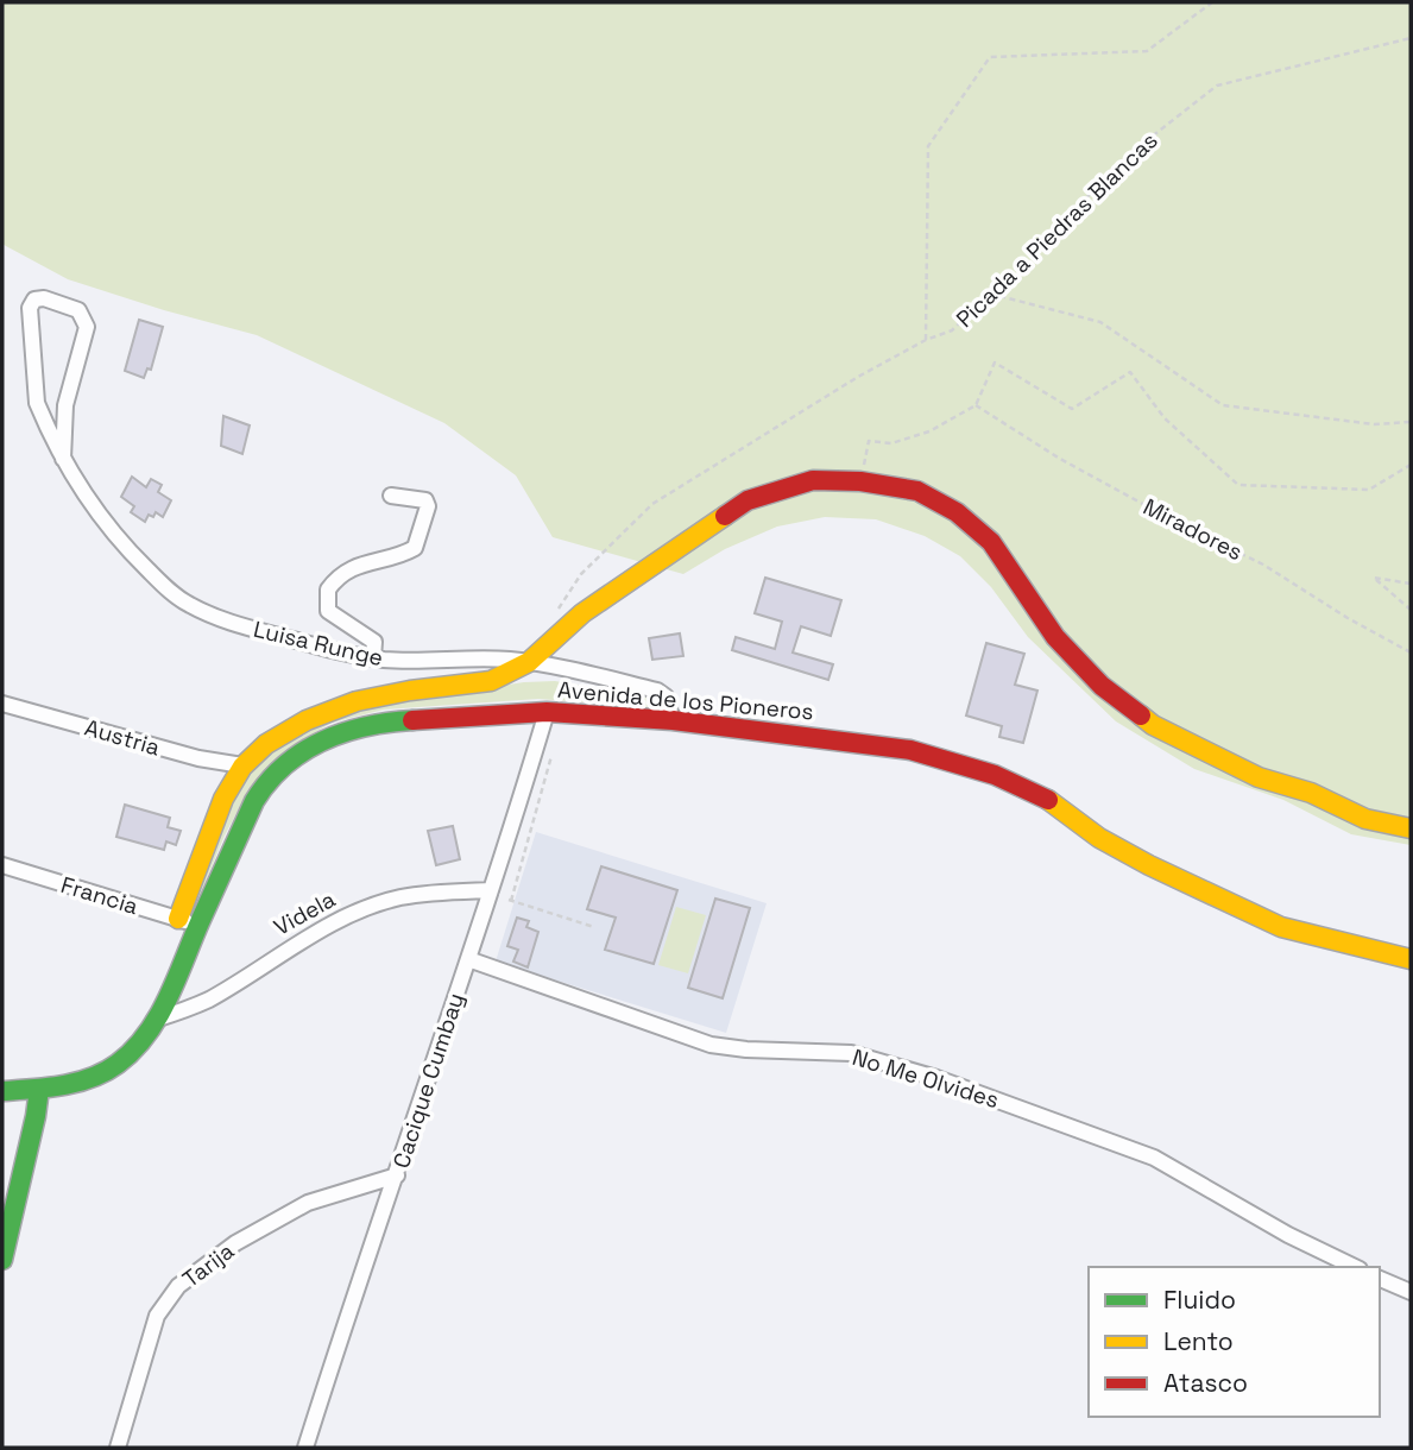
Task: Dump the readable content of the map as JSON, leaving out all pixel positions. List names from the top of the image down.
{
  "streets": {
    "main road": ["Avenida de los Pioneros"],
    "street": [
      "Luisa Runge",
      "Austria",
      "Francia",
      "Videla",
      "No Me Olvides",
      "Cacique Cumbay",
      "Tarija"
    ],
    "path": ["Picada a Piedras Blancas", "Miradores"]
  },
  "crossings": [
    ["Luisa Runge", "Avenida de los Pioneros"],
    ["Avenida de los Pioneros", "Francia"],
    ["Avenida de los Pioneros", "Videla"],
    ["Avenida de los Pioneros", "Cacique Cumbay"],
    ["Videla", "Cacique Cumbay"],
    ["No Me Olvides", "Cacique Cumbay"],
    ["Cacique Cumbay", "Tarija"]
  ],
  "legend": ["Fluido", "Lento", "Atasco"]
}
